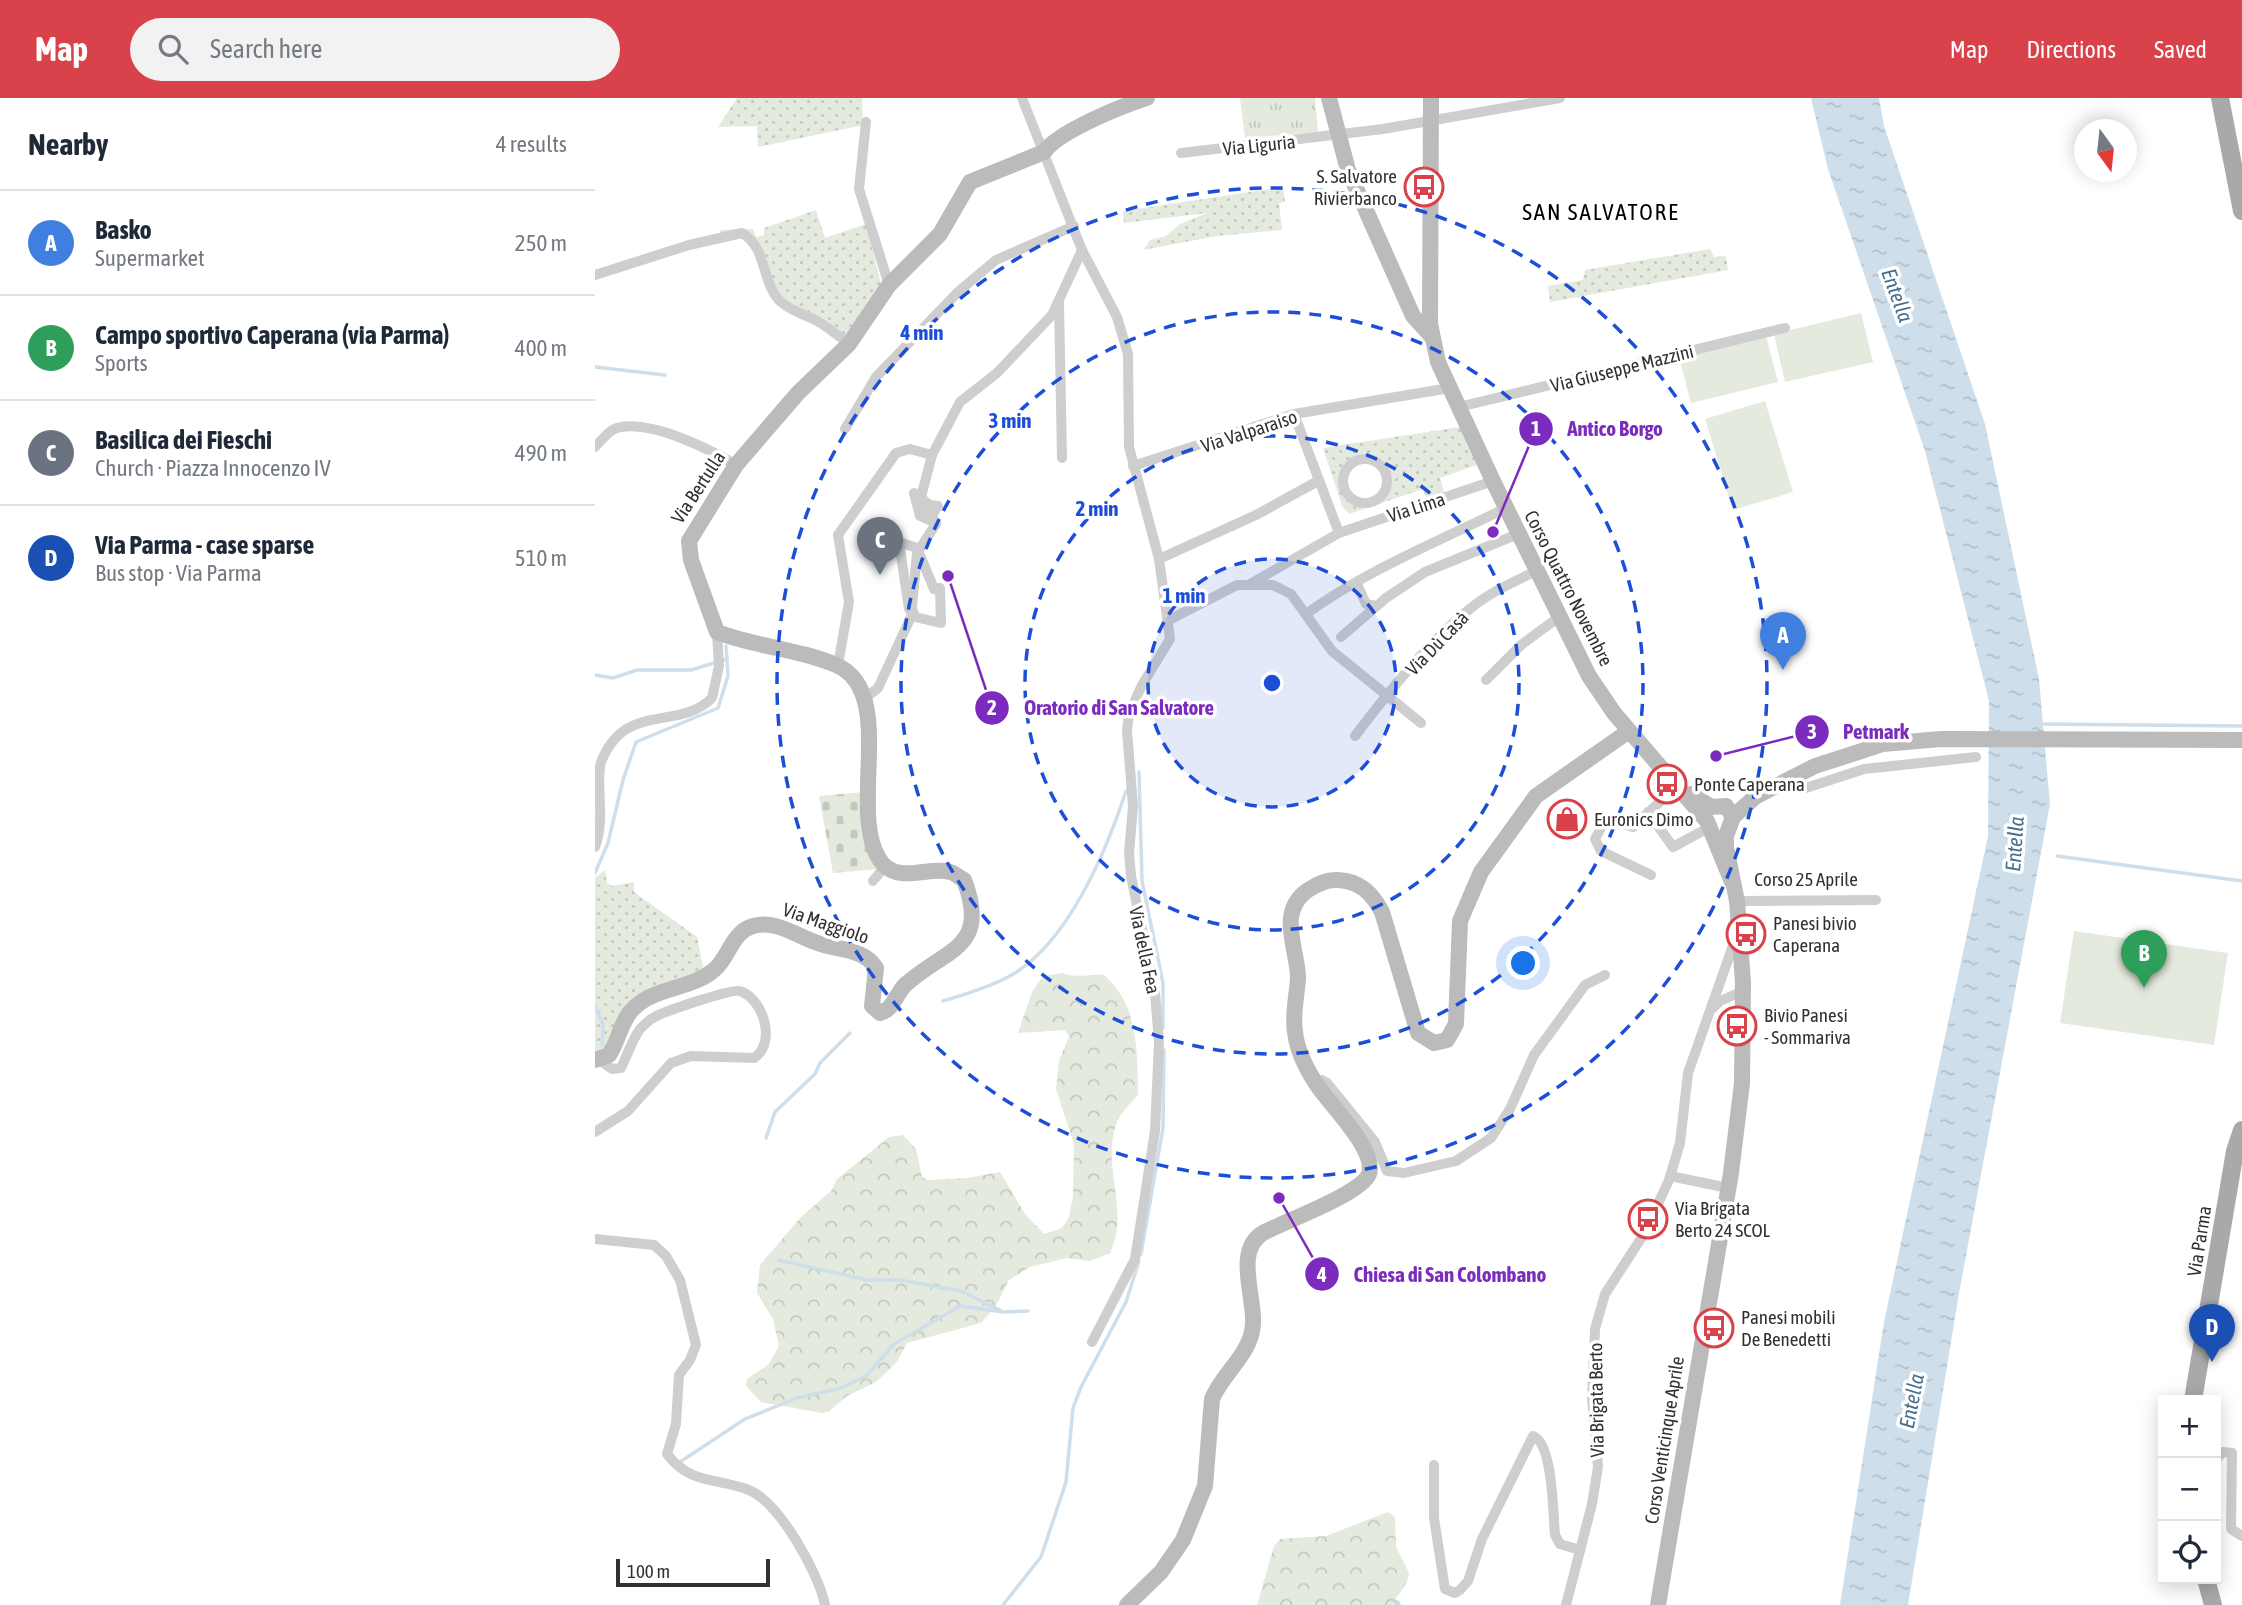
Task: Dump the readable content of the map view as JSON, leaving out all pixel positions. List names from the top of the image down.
{
  "streets": {
    "main road": ["Via Parma"],
    "street": [
      "Via Liguria",
      "Via Giuseppe Mazzini",
      "Via Valparaiso",
      "Via Bertulla",
      "Via Lima",
      "Corso Quattro Novembre",
      "Via Dù Casà",
      "Corso 25 Aprile",
      "Via Maggiolo",
      "Via della Fea",
      "Via Brigata Berto",
      "Corso Venticinque Aprile"
    ]
  },
  "crossings": [
    ["Via Giuseppe Mazzini", "Corso Quattro Novembre"],
    ["Via Valparaiso", "Corso Quattro Novembre"],
    ["Via Valparaiso", "Via della Fea"],
    ["Via Bertulla", "Via della Fea"],
    ["Via Lima", "Corso Quattro Novembre"],
    ["Via Lima", "Via della Fea"],
    ["Corso Quattro Novembre", "Via Dù Casà"],
    ["Corso Quattro Novembre", "Corso 25 Aprile"],
    ["Corso 25 Aprile", "Via Brigata Berto"],
    ["Corso 25 Aprile", "Corso Venticinque Aprile"]
  ],
  "districts": ["SAN SALVATORE"],
  "water": ["Entella"],
  "places": {
    "bus stop": [
      "S. Salvatore Rivierbanco",
      "Ponte Caperana",
      "Panesi bivio Caperana",
      "Bivio Panesi - Sommariva",
      "Via Brigata Berto 24 SCOL",
      "Panesi mobili De Benedetti"
    ],
    "other": [
      "Antico Borgo",
      "Oratorio di San Salvatore",
      "Petmark",
      "Chiesa di San Colombano"
    ],
    "shop": ["Euronics Dimo"]
  },
  "scale_bar": "100 m",
  "north": "bottom",
  "page": {
    "header": "Map",
    "search": "Search here",
    "nav": ["Map", "Directions", "Saved"],
    "heading": ["Nearby", "4 results"],
    "list": [
      {
        "mark": "A",
        "name": "Basko",
        "note": "Supermarket",
        "value": "250 m"
      },
      {
        "mark": "B",
        "name": "Campo sportivo Caperana (via Parma)",
        "note": "Sports",
        "value": "400 m"
      },
      {
        "mark": "C",
        "name": "Basilica dei Fieschi",
        "note": "Church · Piazza Innocenzo IV",
        "value": "490 m"
      },
      {
        "mark": "D",
        "name": "Via Parma - case sparse",
        "note": "Bus stop · Via Parma",
        "value": "510 m"
      }
    ],
    "pins": [
      "C",
      "A",
      "B",
      "D"
    ],
    "map_buttons": ["+", "−"],
    "scale": "100 m"
  },
  "rings": [
    "4 min",
    "3 min",
    "2 min",
    "1 min"
  ]
}
